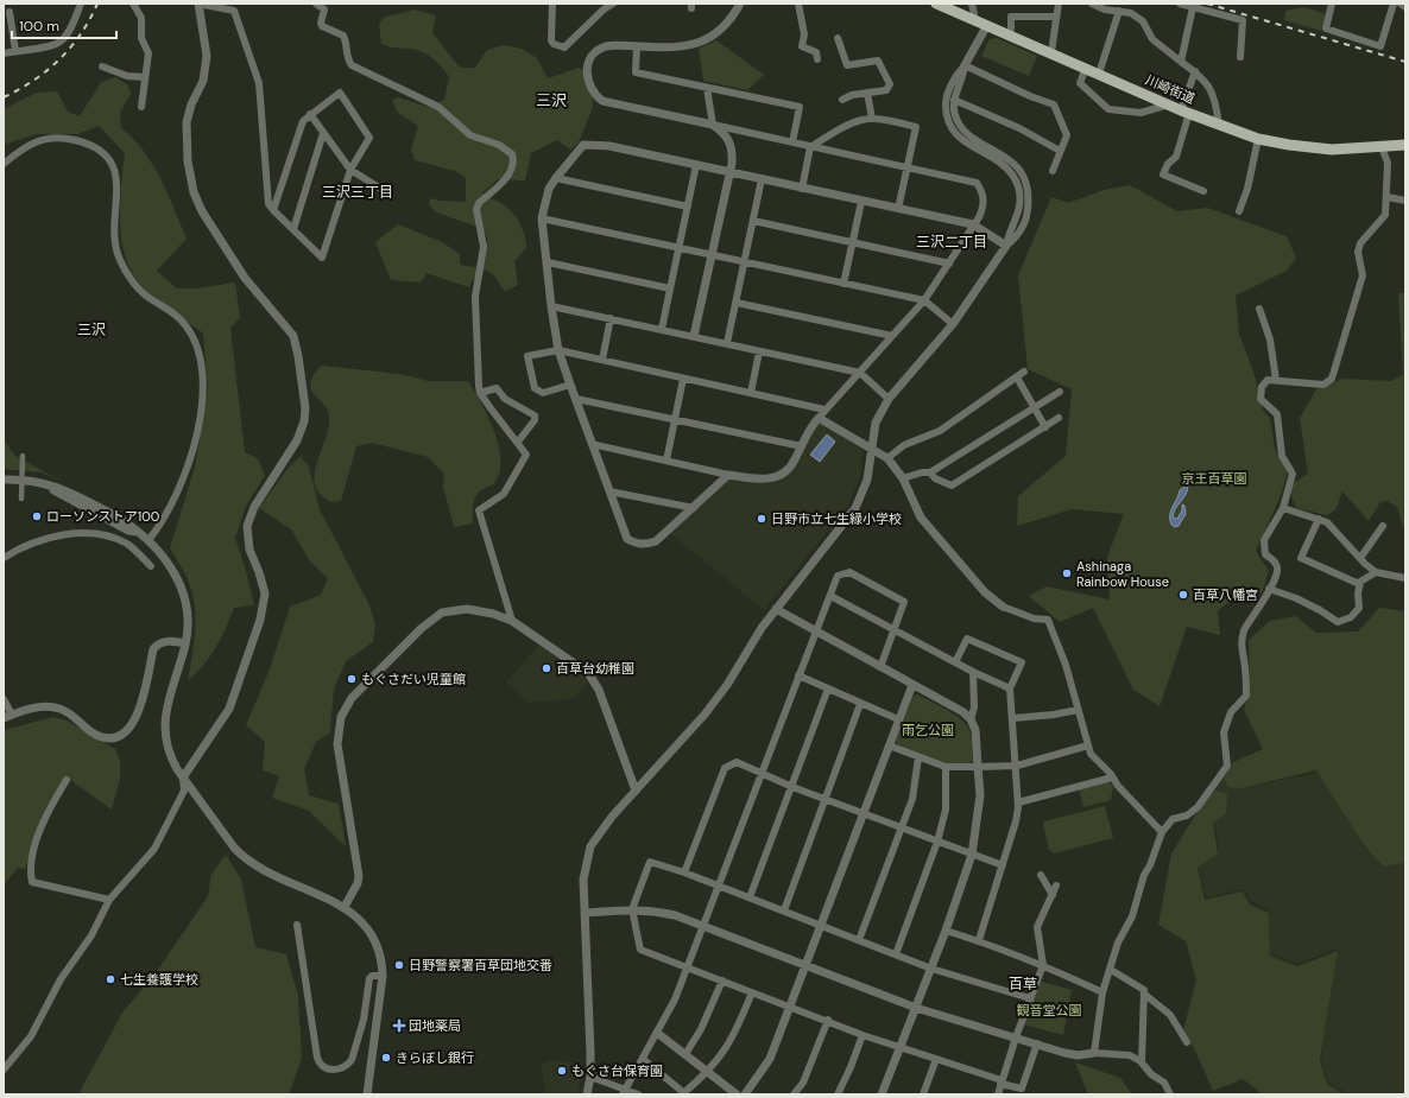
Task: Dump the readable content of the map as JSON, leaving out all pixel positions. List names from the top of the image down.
{
  "streets": {
    "main road": ["川崎街道"]
  },
  "districts": [
    "三沢",
    "三沢三丁目",
    "三沢二丁目",
    "三沢",
    "百草"
  ],
  "parks": ["京王百草園", "雨乞公園", "観音堂公園"],
  "places": {
    "other": [
      "ローソンストア100",
      "日野市立七生緑小学校",
      "Ashinaga Rainbow House",
      "百草八幡宮",
      "百草台幼稚園",
      "もぐさだい児童館",
      "日野警察署百草団地交番",
      "七生養護学校",
      "きらぼし銀行",
      "もぐさ台保育園"
    ],
    "health": ["団地薬局"]
  },
  "scale_bar": "100 m"
}
